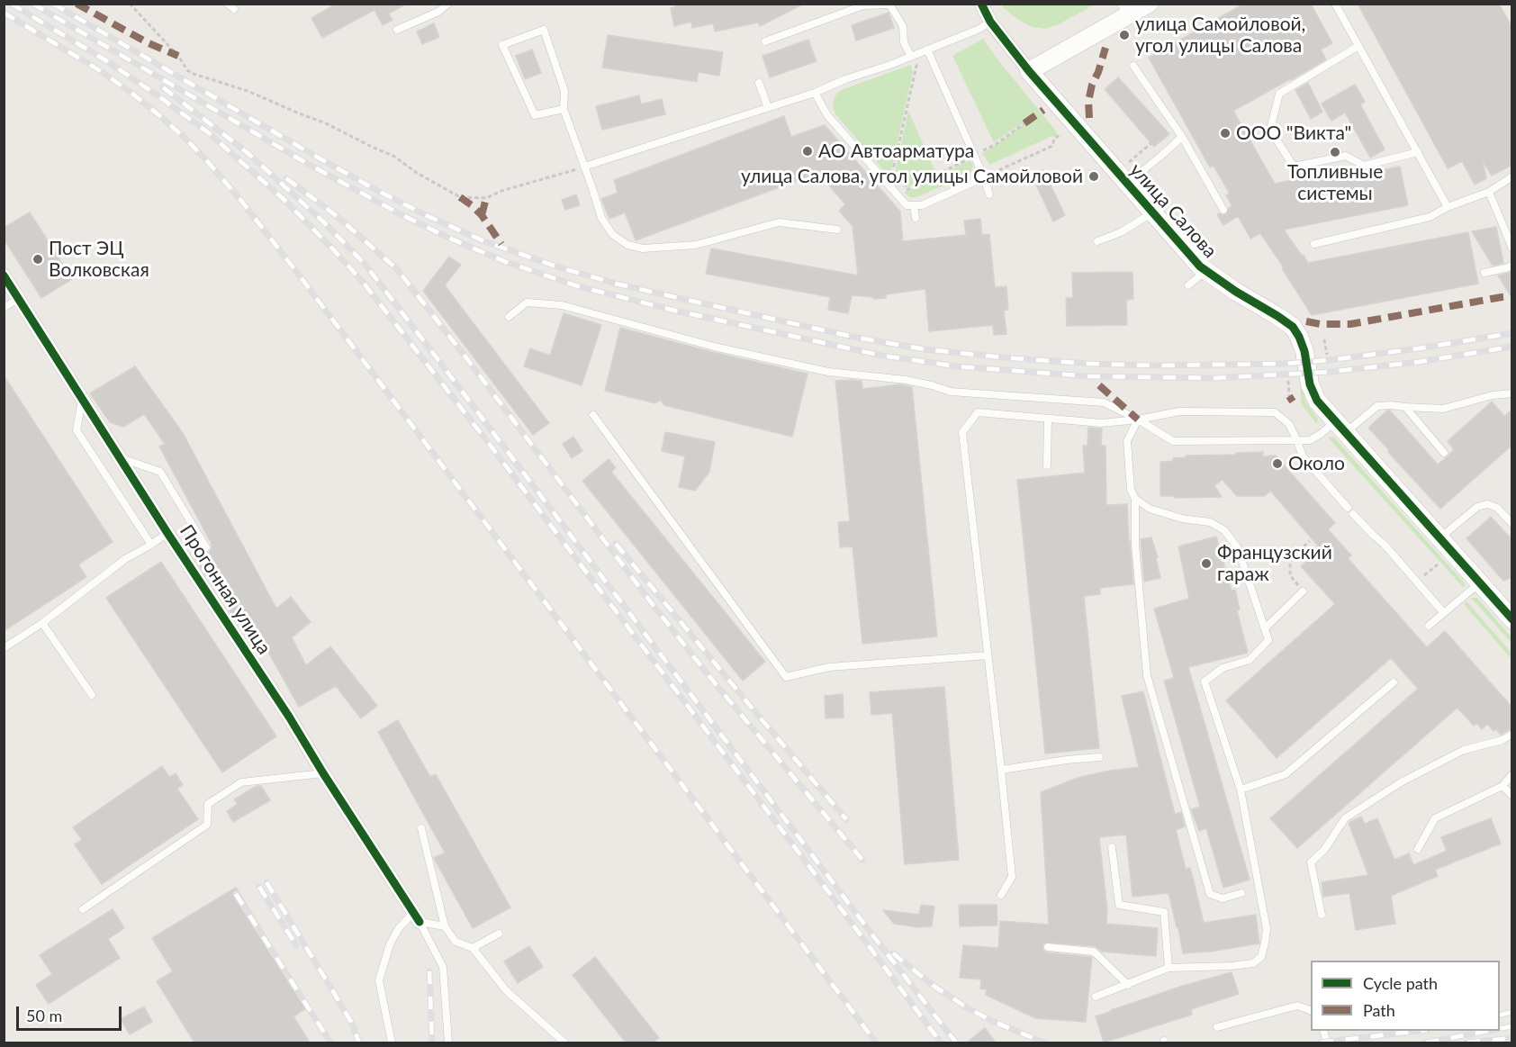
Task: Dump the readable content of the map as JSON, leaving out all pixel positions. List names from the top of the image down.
{
  "streets": {
    "street": ["улица Салова", "Прогонная улица"]
  },
  "places": [
    "улица Самойловой, угол улицы Салова",
    "ООО \"Викта\"",
    "АО Автоарматура",
    "Топливные системы",
    "улица Салова, угол улицы Самойловой",
    "Пост ЭЦ Волковская",
    "Около",
    "Французский гараж"
  ],
  "legend": ["Cycle path", "Path"],
  "scale_bar": "50 m"
}
